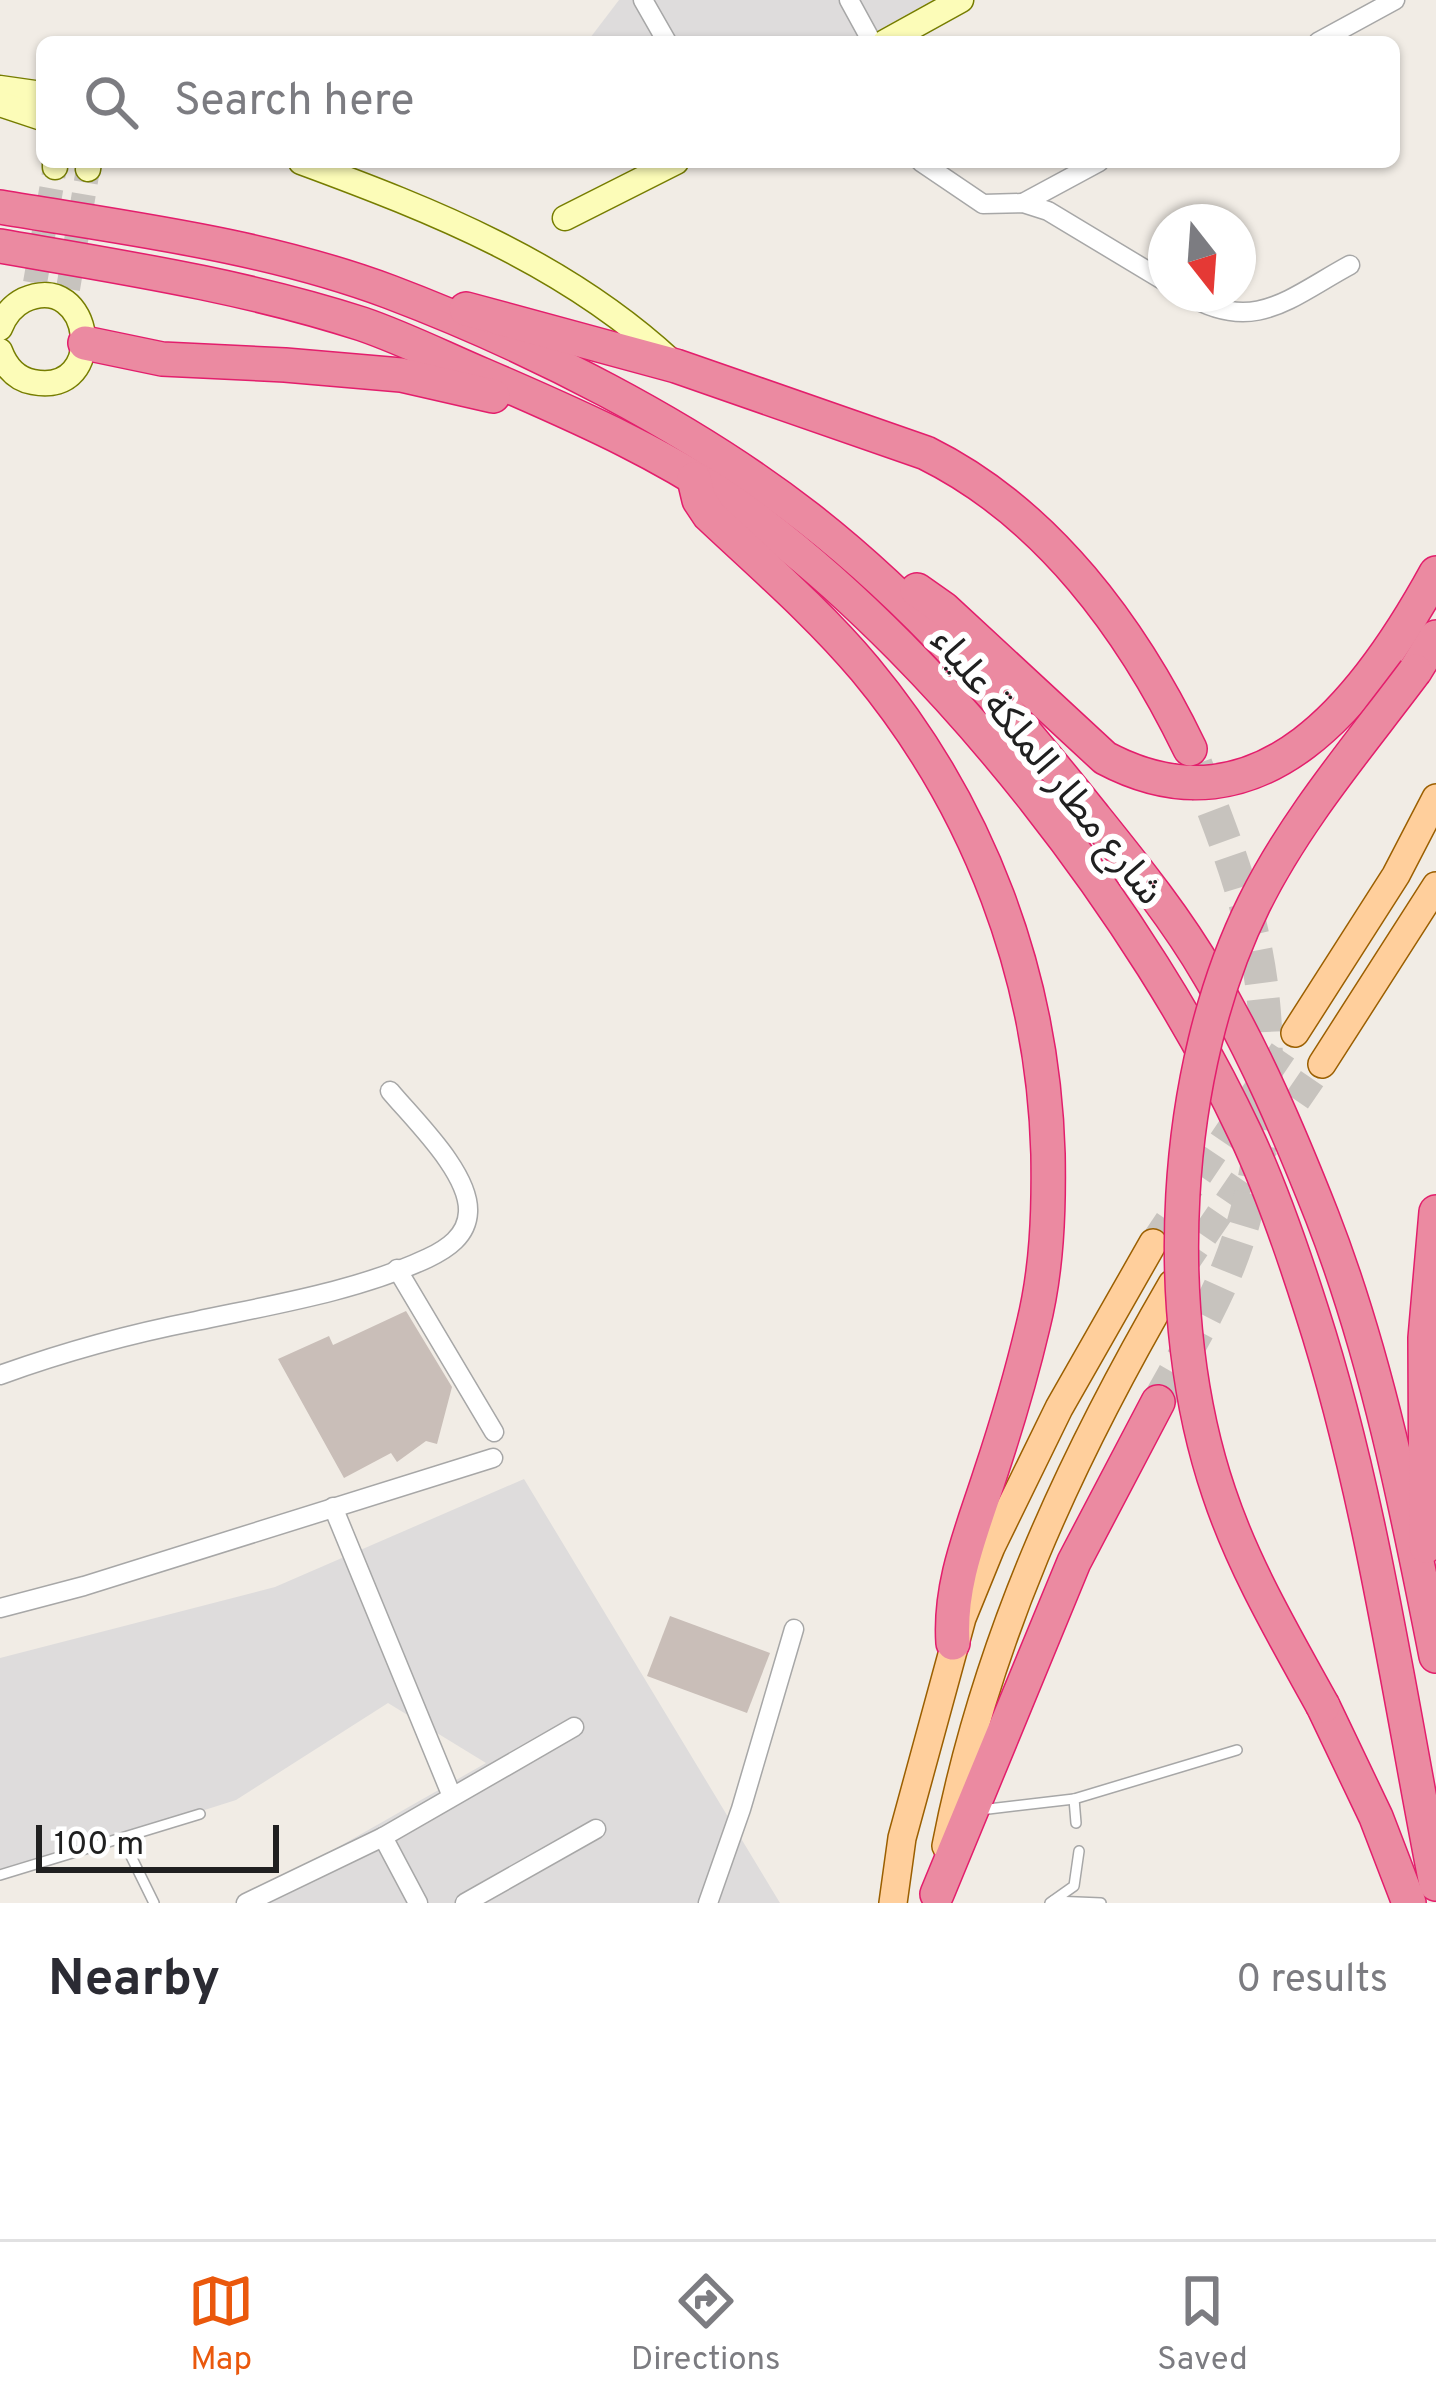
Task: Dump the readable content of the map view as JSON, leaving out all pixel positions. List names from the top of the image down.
{
  "streets": {
    "highway": ["شارع مطار الملكة علياء"]
  },
  "scale_bar": "100 m",
  "north": "bottom",
  "page": {
    "search": "Search here",
    "scale": "100 m",
    "heading": ["Nearby", "0 results"],
    "nav": ["Map", "Directions", "Saved"]
  }
}
